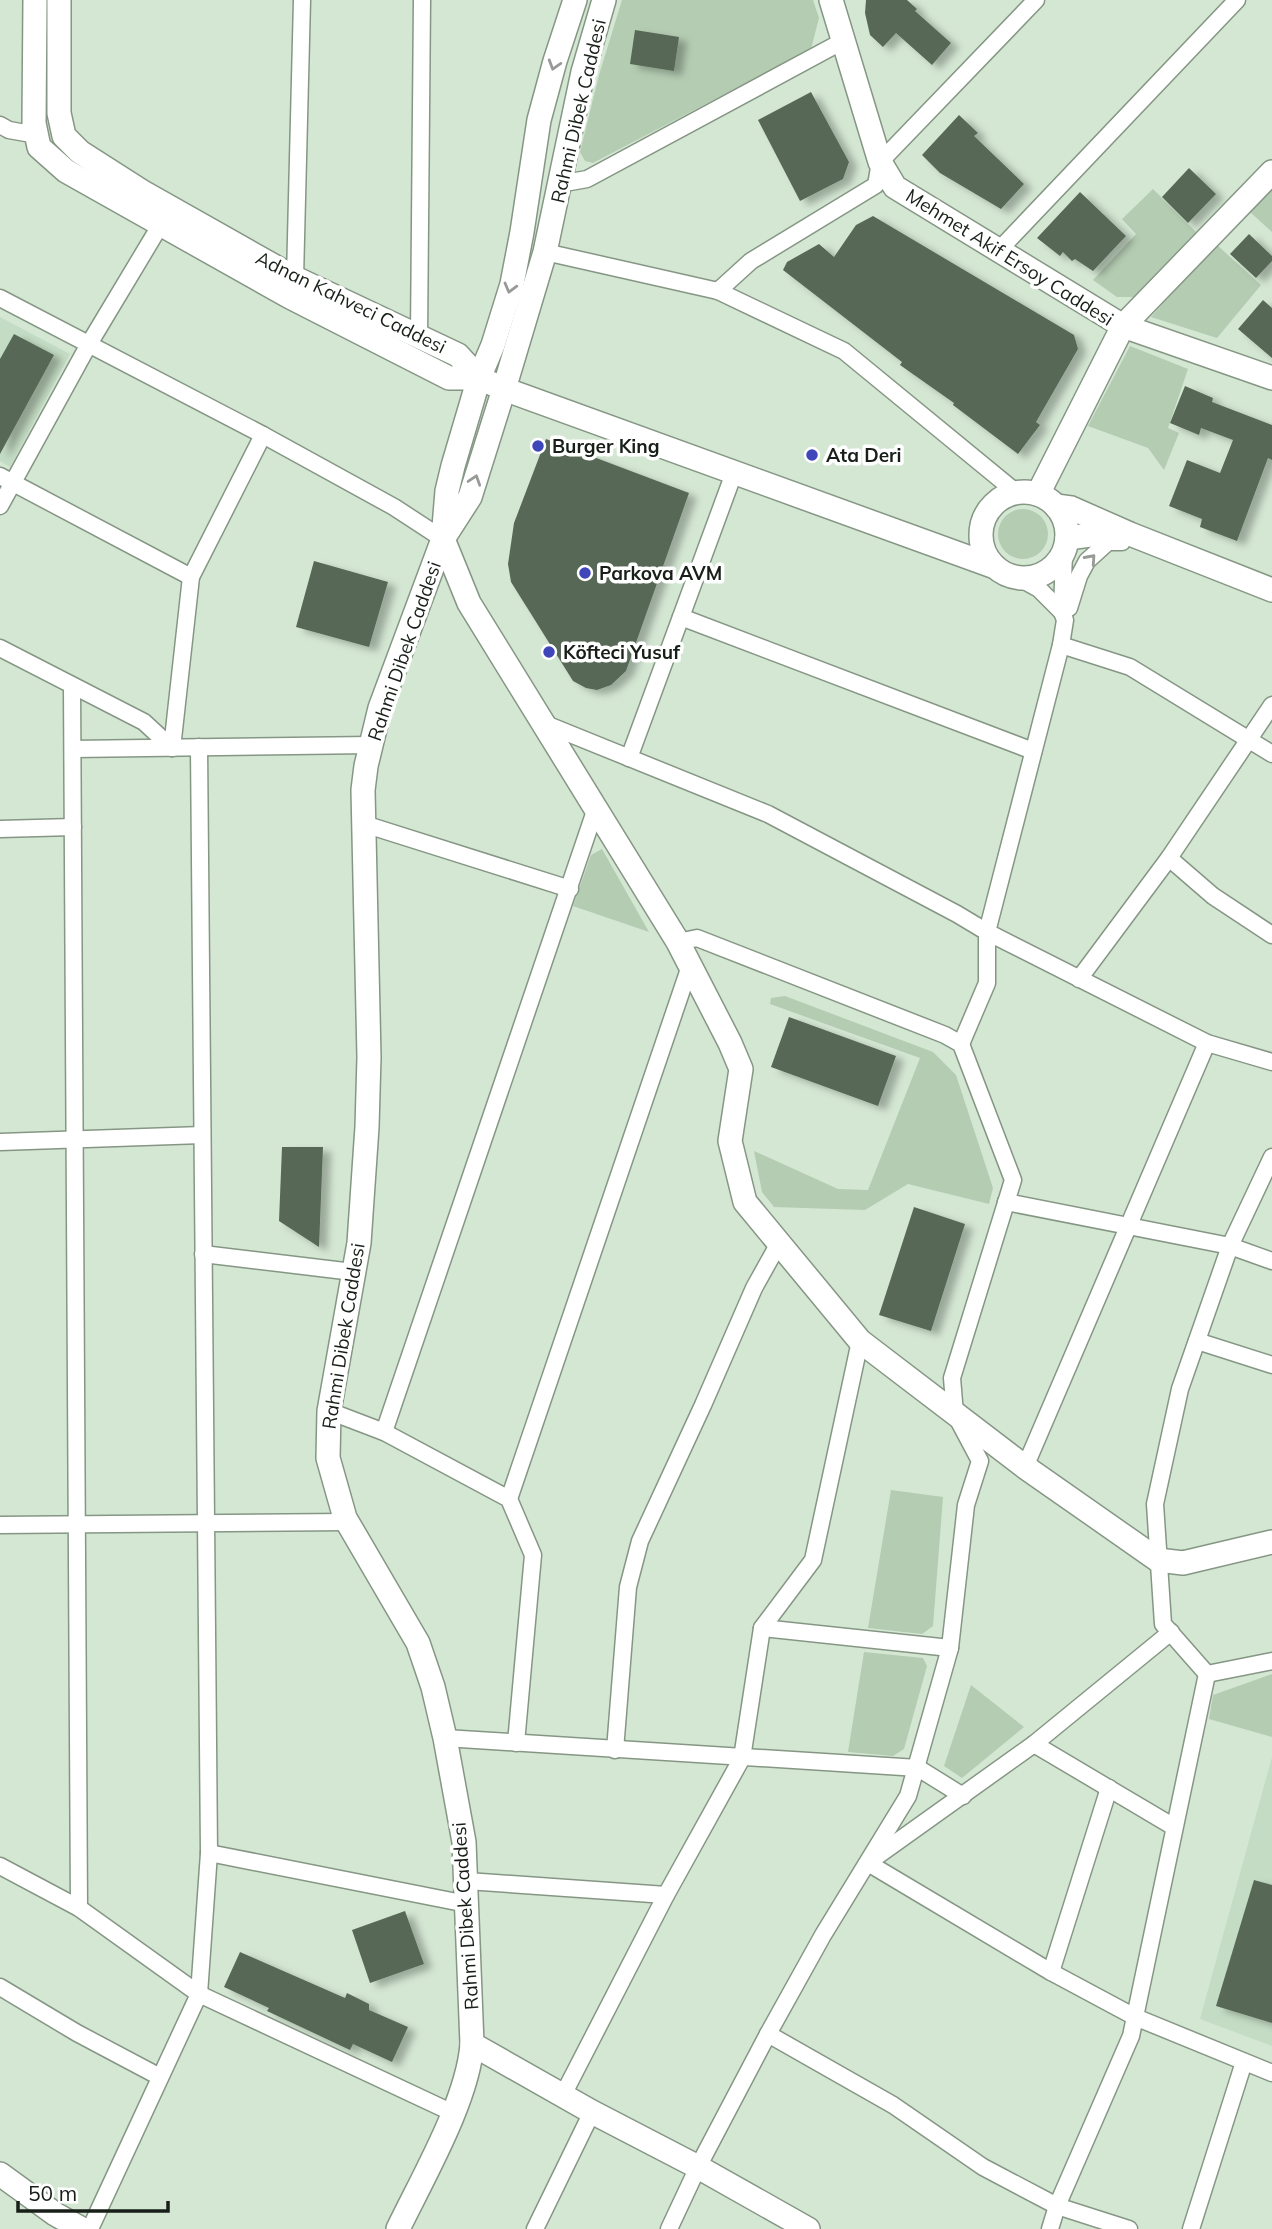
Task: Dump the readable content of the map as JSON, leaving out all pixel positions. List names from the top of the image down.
{
  "streets": {
    "street": ["Rahmi Dibek Caddesi", "Mehmet Akif Ersoy Caddesi", "Adnan Kahveci Caddesi"]
  },
  "crossings": [
    ["Rahmi Dibek Caddesi", "Adnan Kahveci Caddesi"]
  ],
  "places": [
    "Burger King",
    "Ata Deri",
    "Parkova AVM",
    "Köfteci Yusuf"
  ],
  "scale_bar": "50 m"
}
